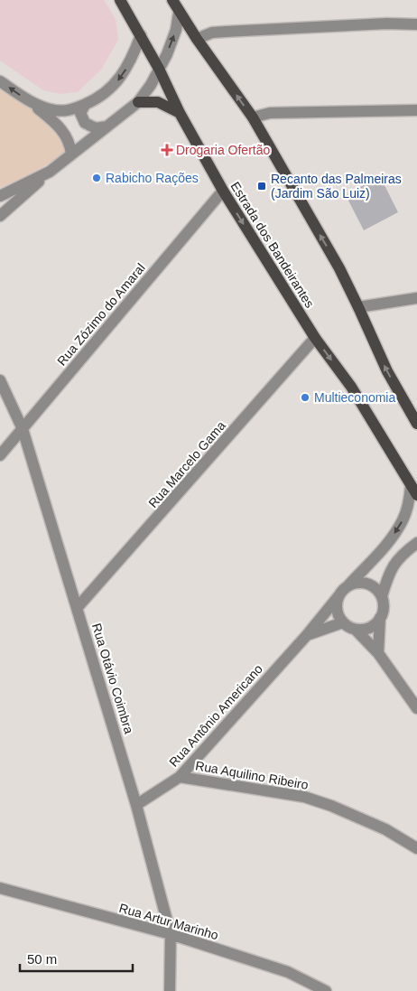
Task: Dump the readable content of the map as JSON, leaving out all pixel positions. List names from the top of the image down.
{
  "streets": {
    "main road": ["Estrada dos Bandeirantes"],
    "street": [
      "Rua Zózimo do Amaral",
      "Rua Marcelo Gama",
      "Rua Otávio Coimbra",
      "Rua Antônio Americano",
      "Rua Aquilino Ribeiro",
      "Rua Artur Marinho"
    ]
  },
  "crossings": [
    ["Estrada dos Bandeirantes", "Rua Zózimo do Amaral"],
    ["Estrada dos Bandeirantes", "Rua Marcelo Gama"],
    ["Rua Zózimo do Amaral", "Rua Otávio Coimbra"],
    ["Rua Marcelo Gama", "Rua Otávio Coimbra"],
    ["Rua Otávio Coimbra", "Rua Antônio Americano"],
    ["Rua Otávio Coimbra", "Rua Artur Marinho"],
    ["Rua Antônio Americano", "Rua Aquilino Ribeiro"]
  ],
  "places": {
    "health": ["Drogaria Ofertão"],
    "other": ["Rabicho Rações", "Multieconomia"],
    "transit": ["Recanto das Palmeiras (Jardim São Luiz)"]
  },
  "scale_bar": "50 m"
}
